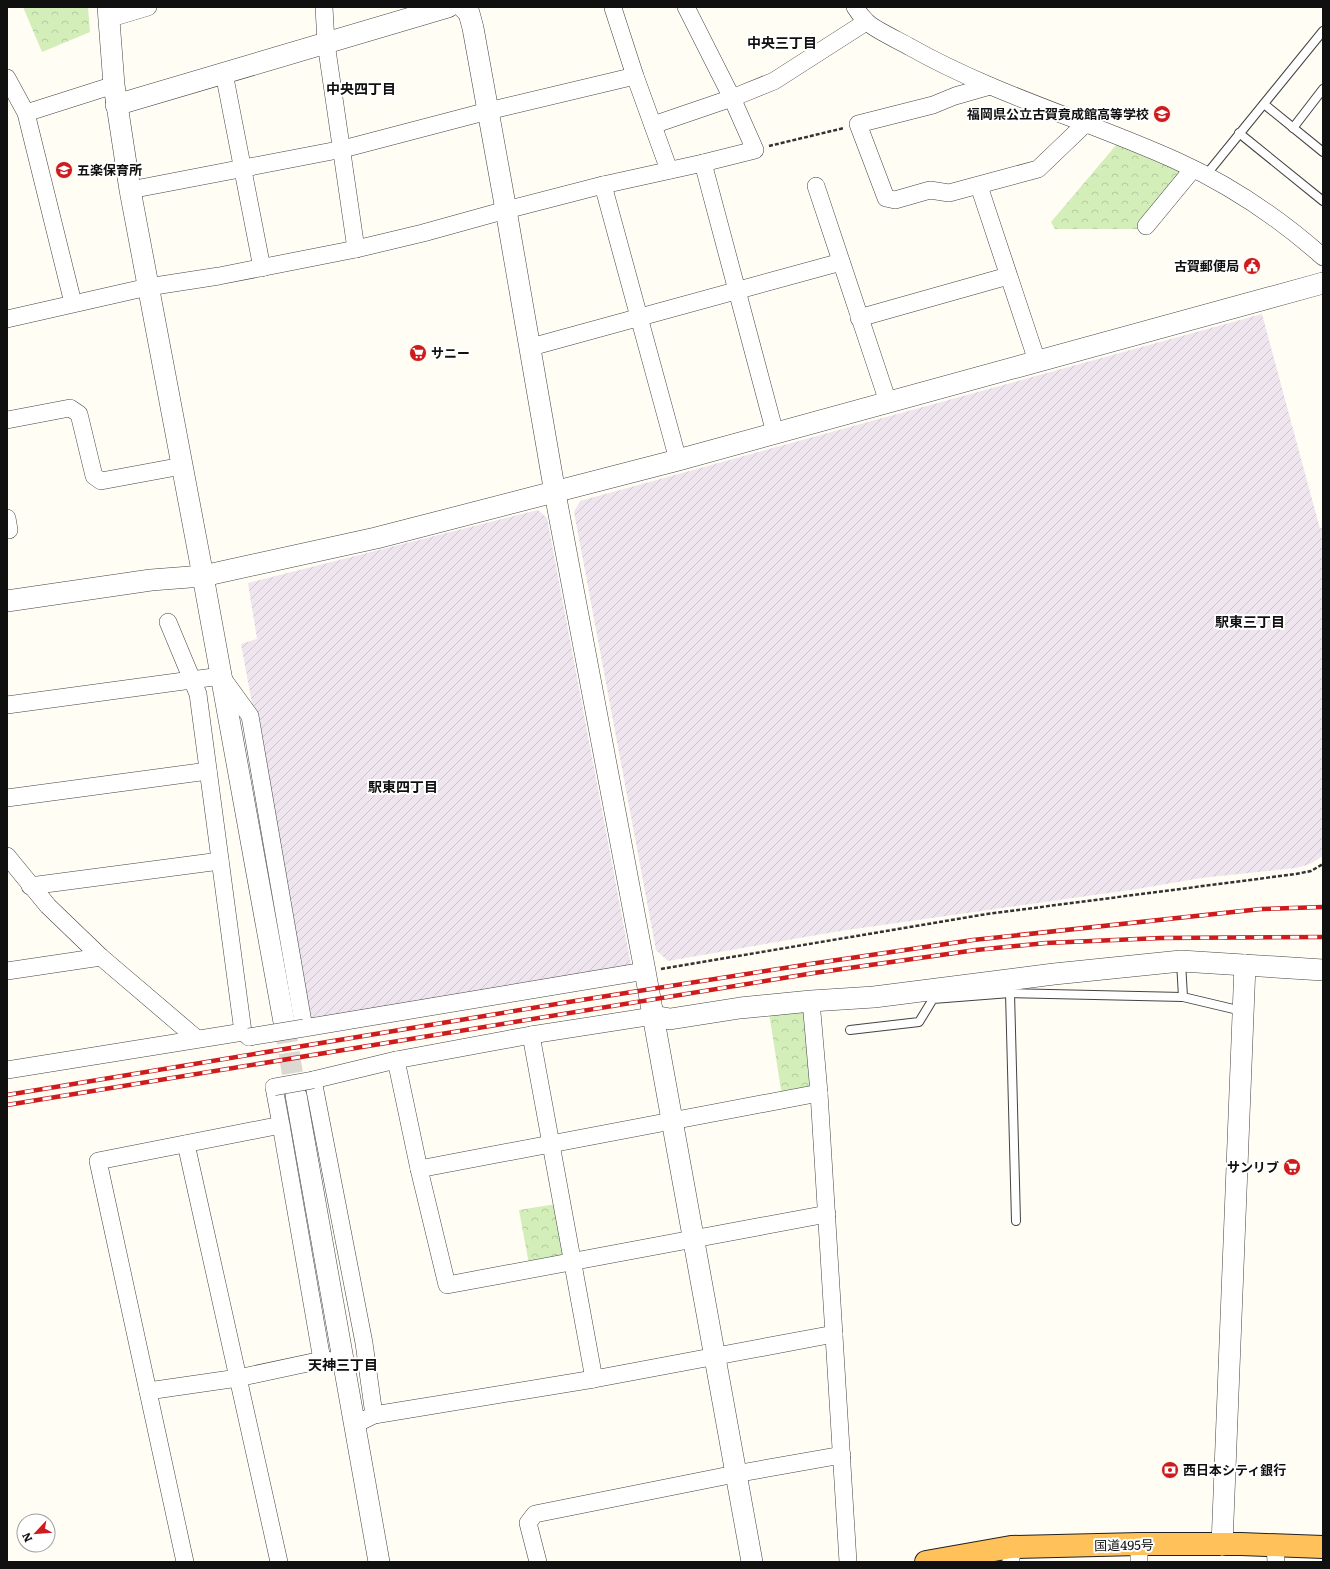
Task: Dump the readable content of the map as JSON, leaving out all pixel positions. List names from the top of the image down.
{
  "streets": {
    "highway": ["国道495号"]
  },
  "districts": [
    "中央三丁目",
    "中央四丁目",
    "駅東三丁目",
    "駅東四丁目",
    "天神三丁目"
  ],
  "places": {
    "school or university": ["福岡県公立古賀竟成館高等学校", "五楽保育所"],
    "public building": ["古賀郵便局"],
    "supermarket": ["サニー", "サンリブ"],
    "bank": ["西日本シティ銀行"]
  },
  "north": "bottom left"
}
